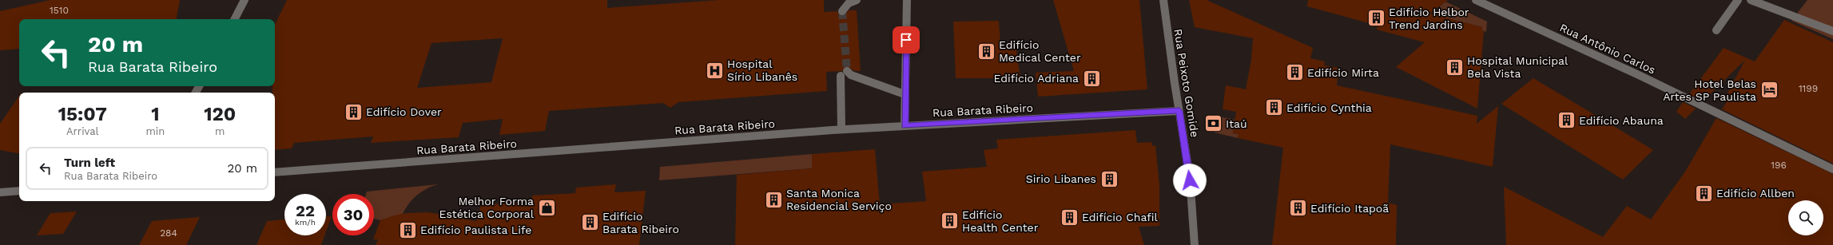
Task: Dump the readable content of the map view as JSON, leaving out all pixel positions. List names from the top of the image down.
{
  "streets": {
    "street": ["Rua Antônio Carlos", "Rua Peixoto Gomide", "Rua Barata Ribeiro"]
  },
  "crossings": [
    ["Rua Peixoto Gomide", "Rua Barata Ribeiro"]
  ],
  "places": {
    "building": [
      "Edifício Helbor Trend Jardins",
      "Edifício Medical Center",
      "Hospital Municipal Bela Vista",
      "Edifício Mirta",
      "Edifício Adriana",
      "Edifício Cynthia",
      "Edifício Dover",
      "Edifício Abauna",
      "Sirio Libanes",
      "Edifício Allben",
      "Santa Monica Residencial Serviço",
      "Edifício Itapoã",
      "Edifício Chafil",
      "Edifício Health Center",
      "Edifício Barata Ribeiro",
      "Edifício Paulista Life"
    ],
    "hospital": ["Hospital Sírio Libanês"],
    "hotel": ["Hotel Belas Artes SP Paulista"],
    "bank": ["Itaú"],
    "shop": ["Melhor Forma Estética Corporal"]
  },
  "house_numbers": [
    "1510",
    "1199",
    "196",
    "284"
  ],
  "page": {
    "turn": ["20 m", "Rua Barata Ribeiro"],
    "eta": [
      "15:07",
      "Arrival",
      "1",
      "min",
      "120",
      "m"
    ],
    "list": [
      {
        "name": "Turn left",
        "note": "Rua Barata Ribeiro",
        "value": "20 m"
      }
    ],
    "speed": "22 km/h",
    "limit": "30"
  }
}
